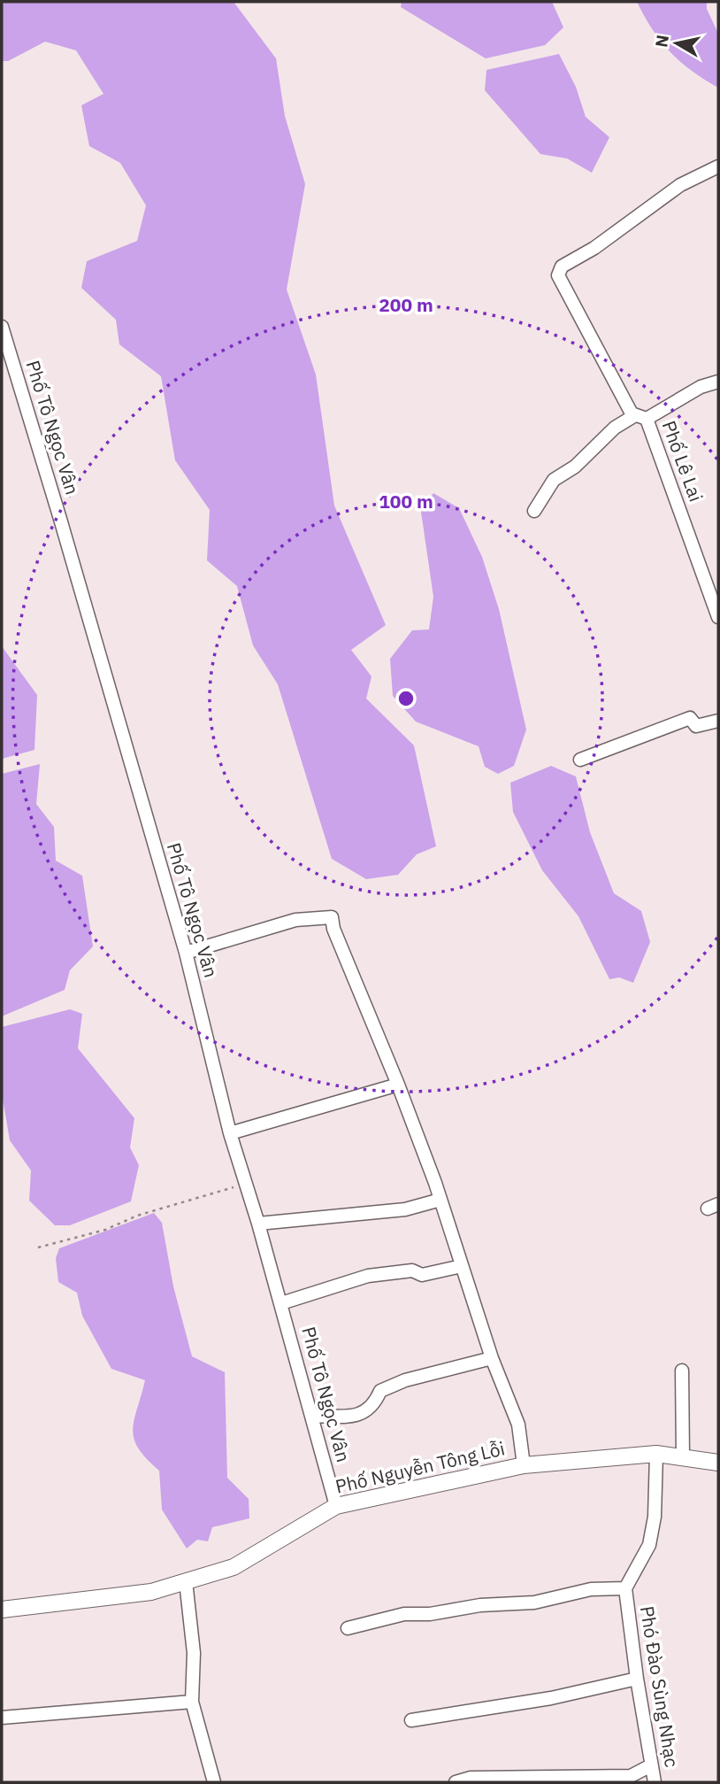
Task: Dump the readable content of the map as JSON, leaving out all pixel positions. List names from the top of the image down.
{
  "streets": {
    "street": [
      "Phố Tô Ngọc Vân",
      "Phố Lê Lai",
      "Phố Nguyễn Tông Lỗi",
      "Phó Đào Sùng Nhạc"
    ]
  },
  "crossings": [
    ["Phố Tô Ngọc Vân", "Phố Nguyễn Tông Lỗi"],
    ["Phố Nguyễn Tông Lỗi", "Phó Đào Sùng Nhạc"]
  ],
  "north": "left",
  "rings": ["200 m", "100 m"]
}
